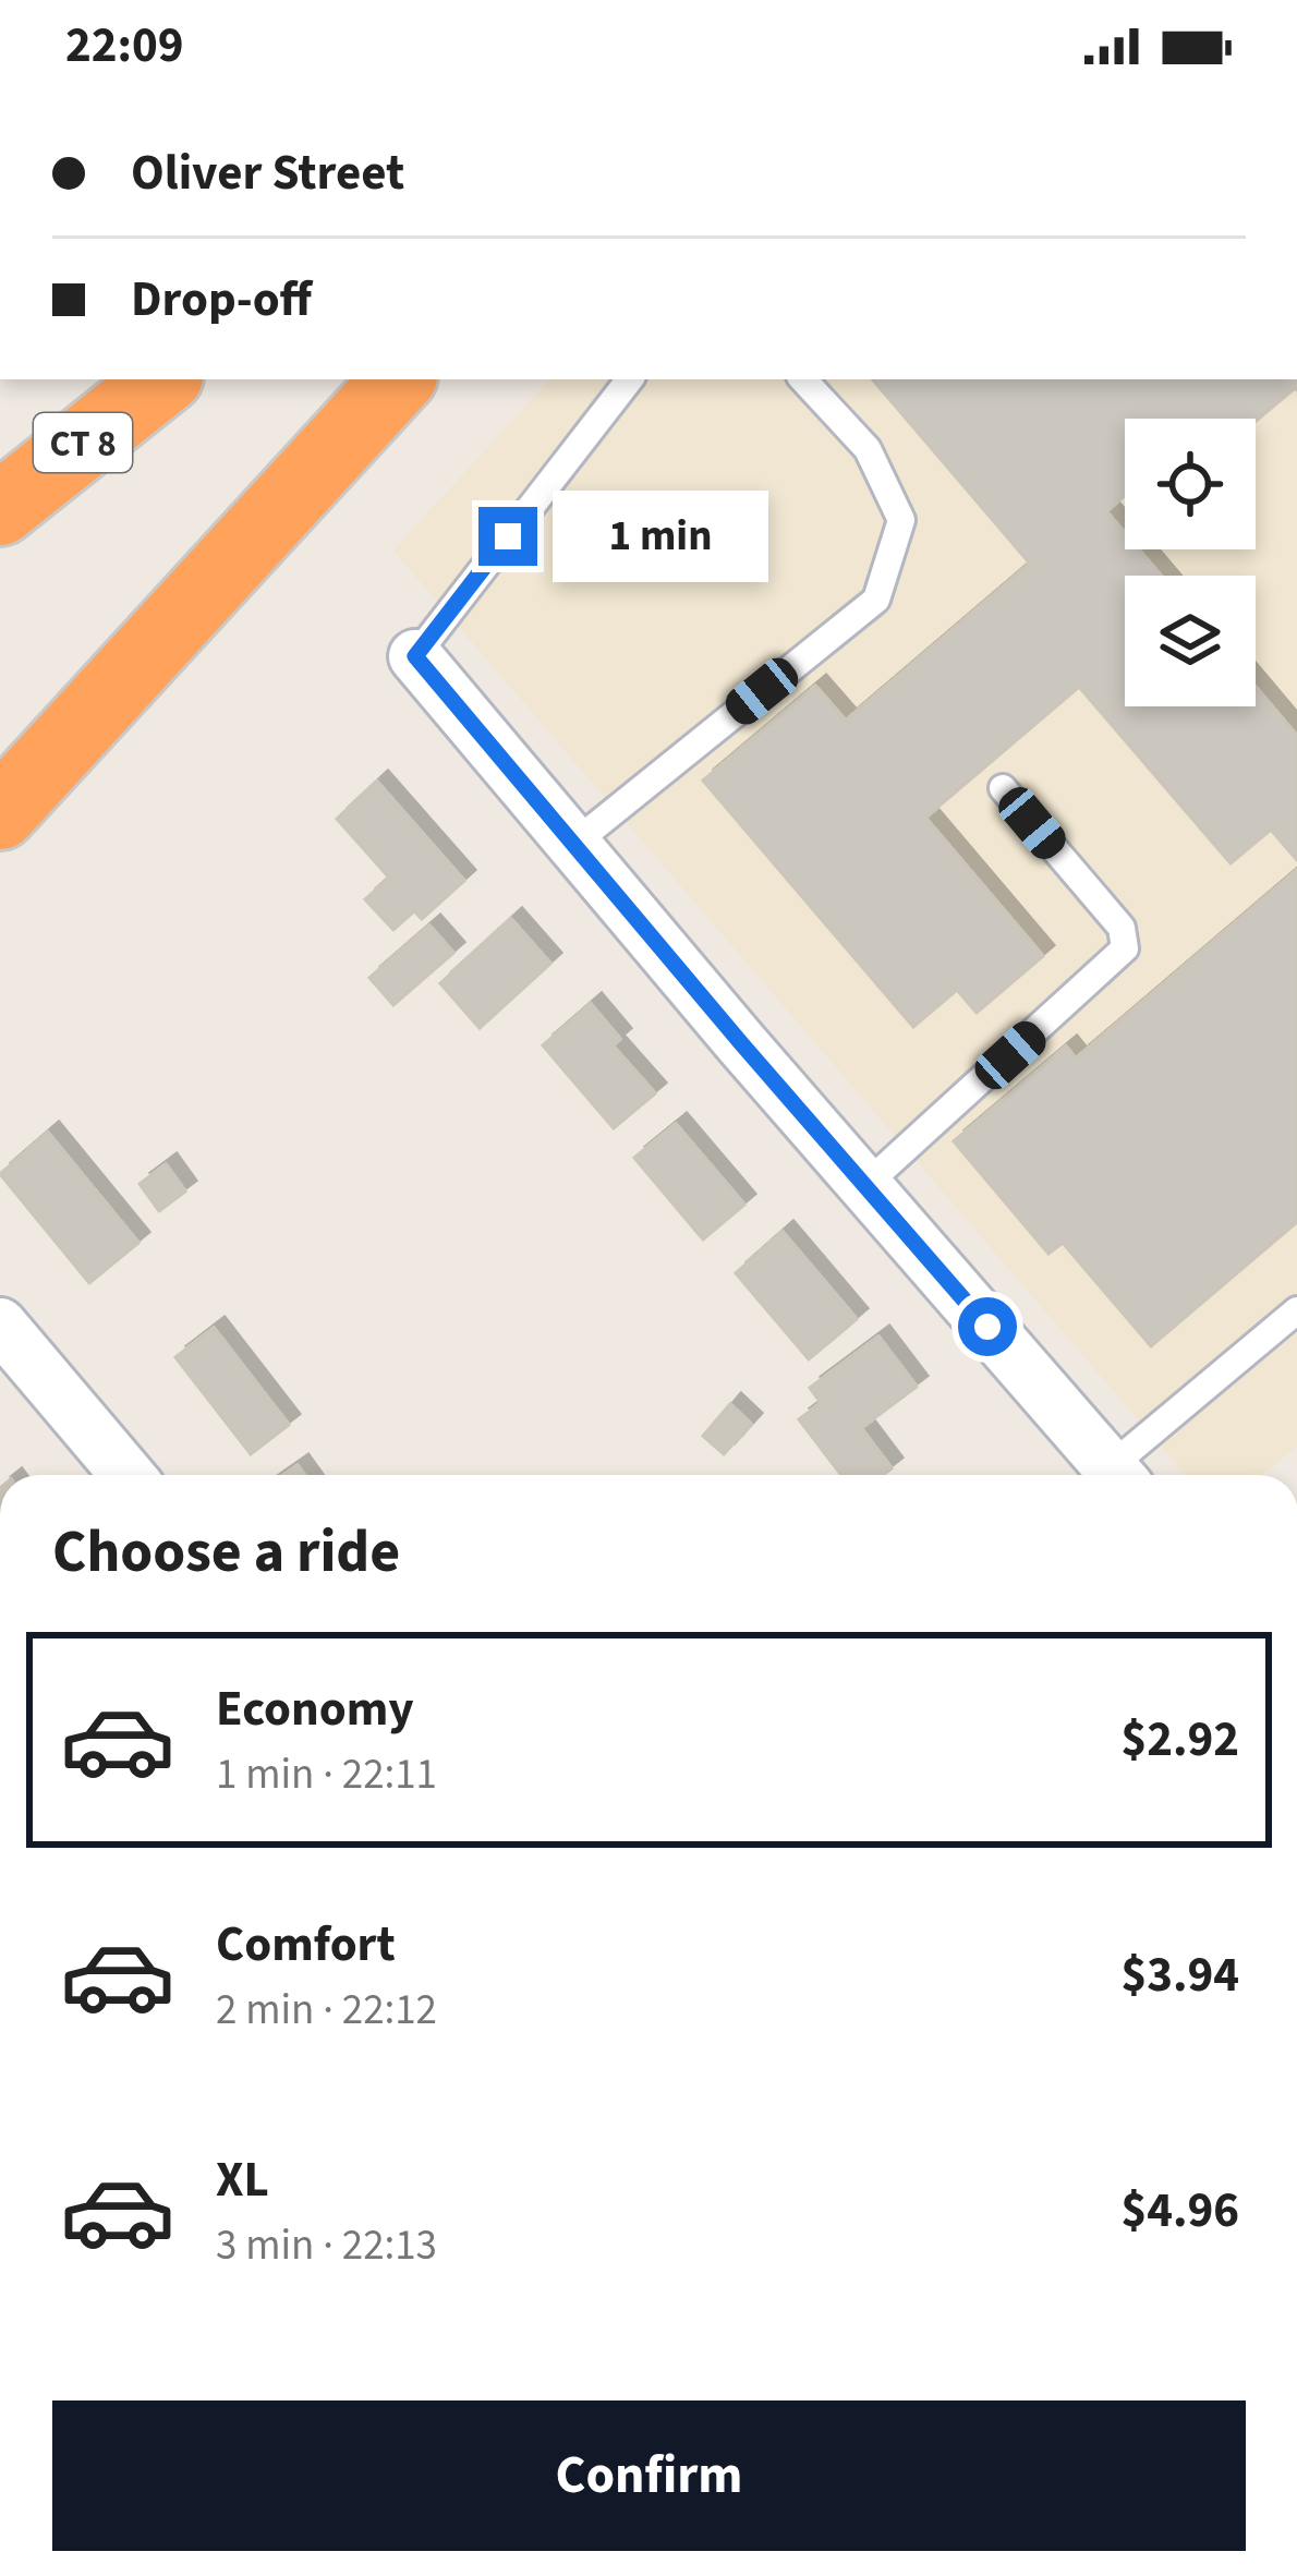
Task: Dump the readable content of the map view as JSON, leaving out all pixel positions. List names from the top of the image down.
{
  "streets": {
    "highway": ["CT 8"]
  },
  "page": {
    "status": "22:09",
    "banner": ["Oliver Street", "Drop-off"],
    "bubble": "1 min",
    "heading": "Choose a ride",
    "list": [
      {
        "name": "Economy",
        "note": "1 min · 22:11",
        "value": "$2.92"
      },
      {
        "name": "Comfort",
        "note": "2 min · 22:12",
        "value": "$3.94"
      },
      {
        "name": "XL",
        "note": "3 min · 22:13",
        "value": "$4.96"
      }
    ],
    "buttons": "Confirm"
  }
}
